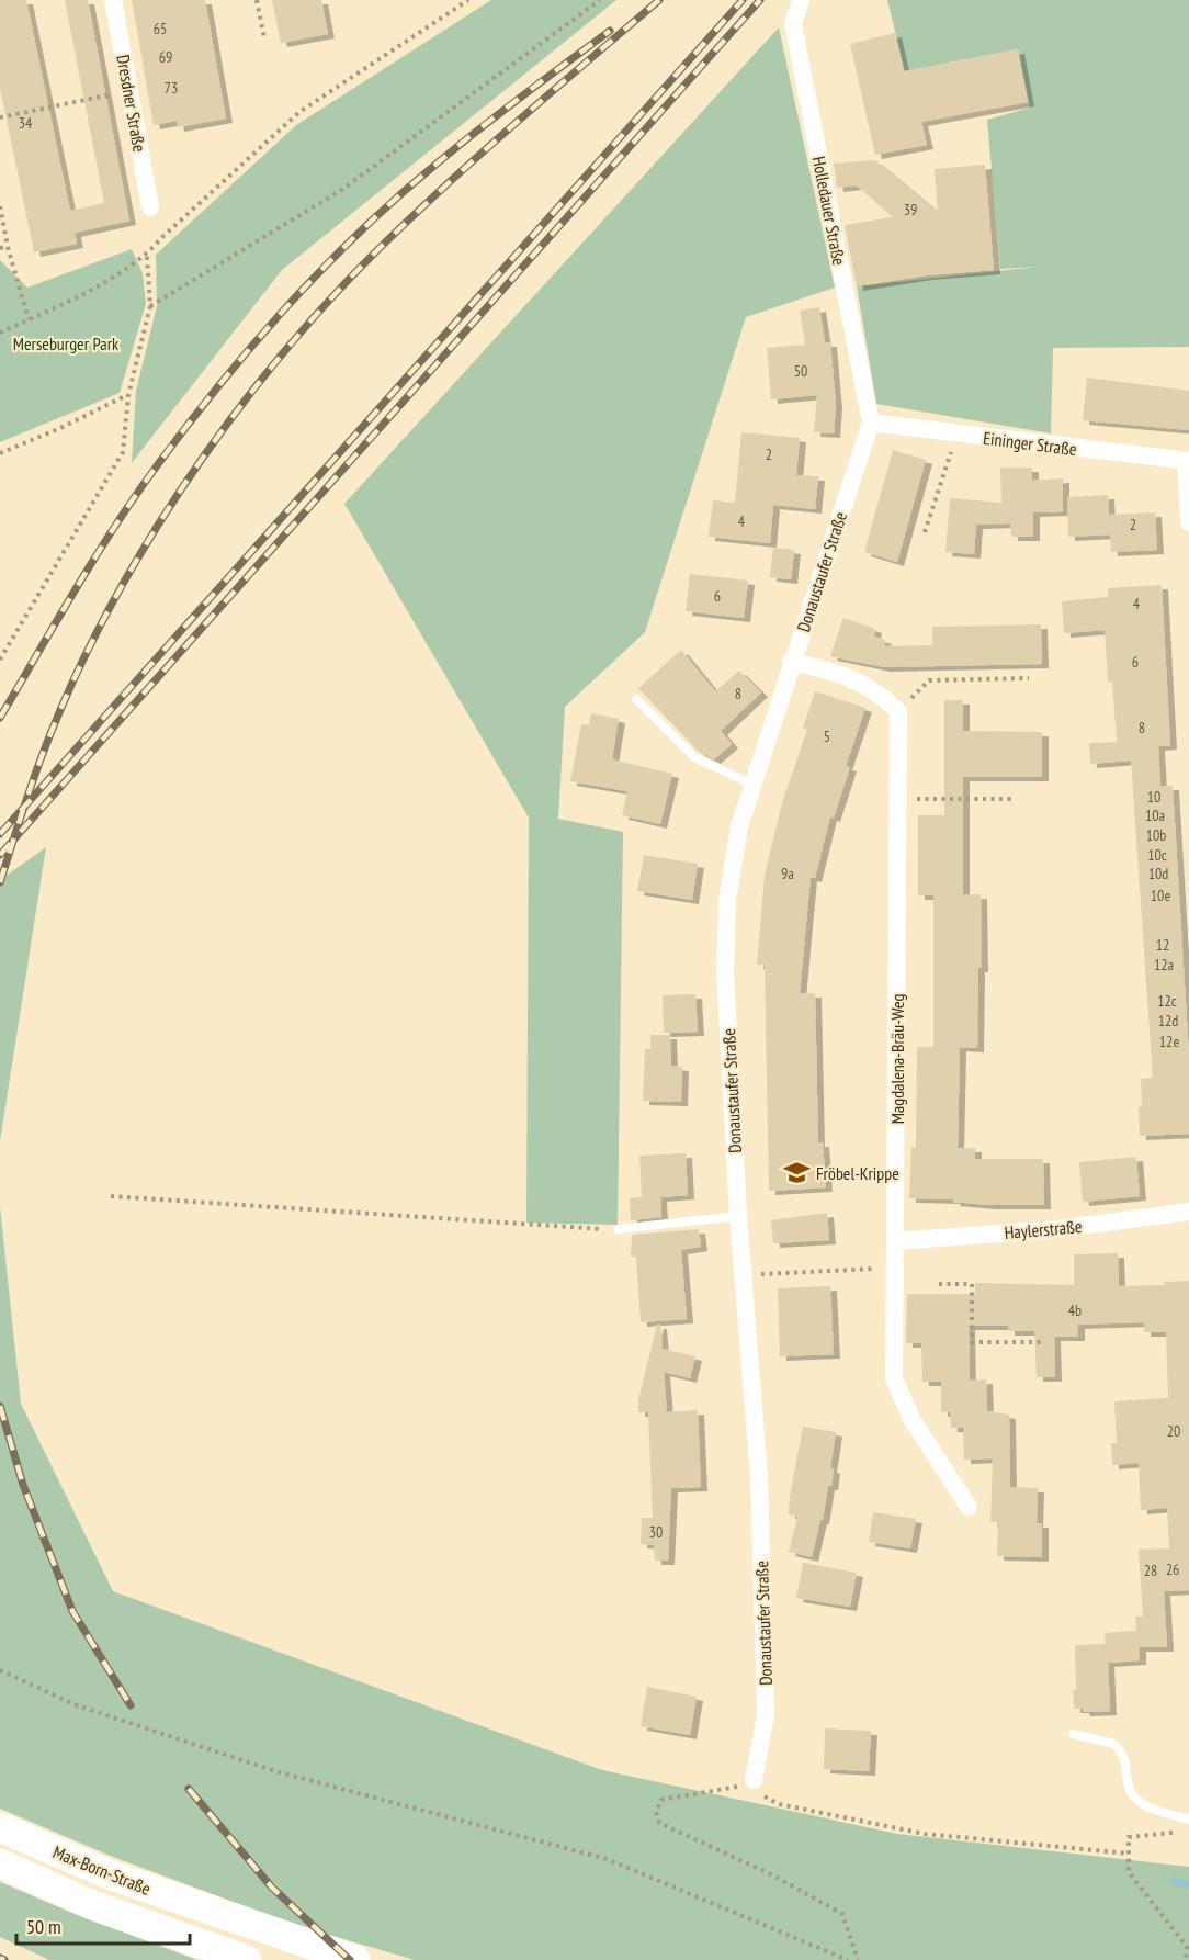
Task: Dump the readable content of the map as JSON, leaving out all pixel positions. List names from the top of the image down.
{
  "streets": {
    "main road": ["Max-Born-Straße"],
    "street": [
      "Dresdner Straße",
      "Holledauer Straße",
      "Eininger Straße",
      "Donaustaufer Straße",
      "Magdalena-Bräu-Weg",
      "Haylerstraße"
    ]
  },
  "crossings": [
    ["Holledauer Straße", "Eininger Straße"],
    ["Holledauer Straße", "Donaustaufer Straße"],
    ["Eininger Straße", "Donaustaufer Straße"],
    ["Magdalena-Bräu-Weg", "Haylerstraße"]
  ],
  "parks": ["Merseburger Park"],
  "places": {
    "school or university": ["Fröbel-Krippe"]
  },
  "house_numbers": [
    "65",
    "69",
    "73",
    "34",
    "39",
    "50",
    "2",
    "4",
    "2",
    "6",
    "4",
    "6",
    "8",
    "8",
    "5",
    "10",
    "10a",
    "10b",
    "10c",
    "9a",
    "10d",
    "10e",
    "12",
    "12a",
    "12c",
    "12d",
    "12e",
    "4b",
    "20",
    "30",
    "26",
    "28"
  ],
  "scale_bar": "50 m"
}
